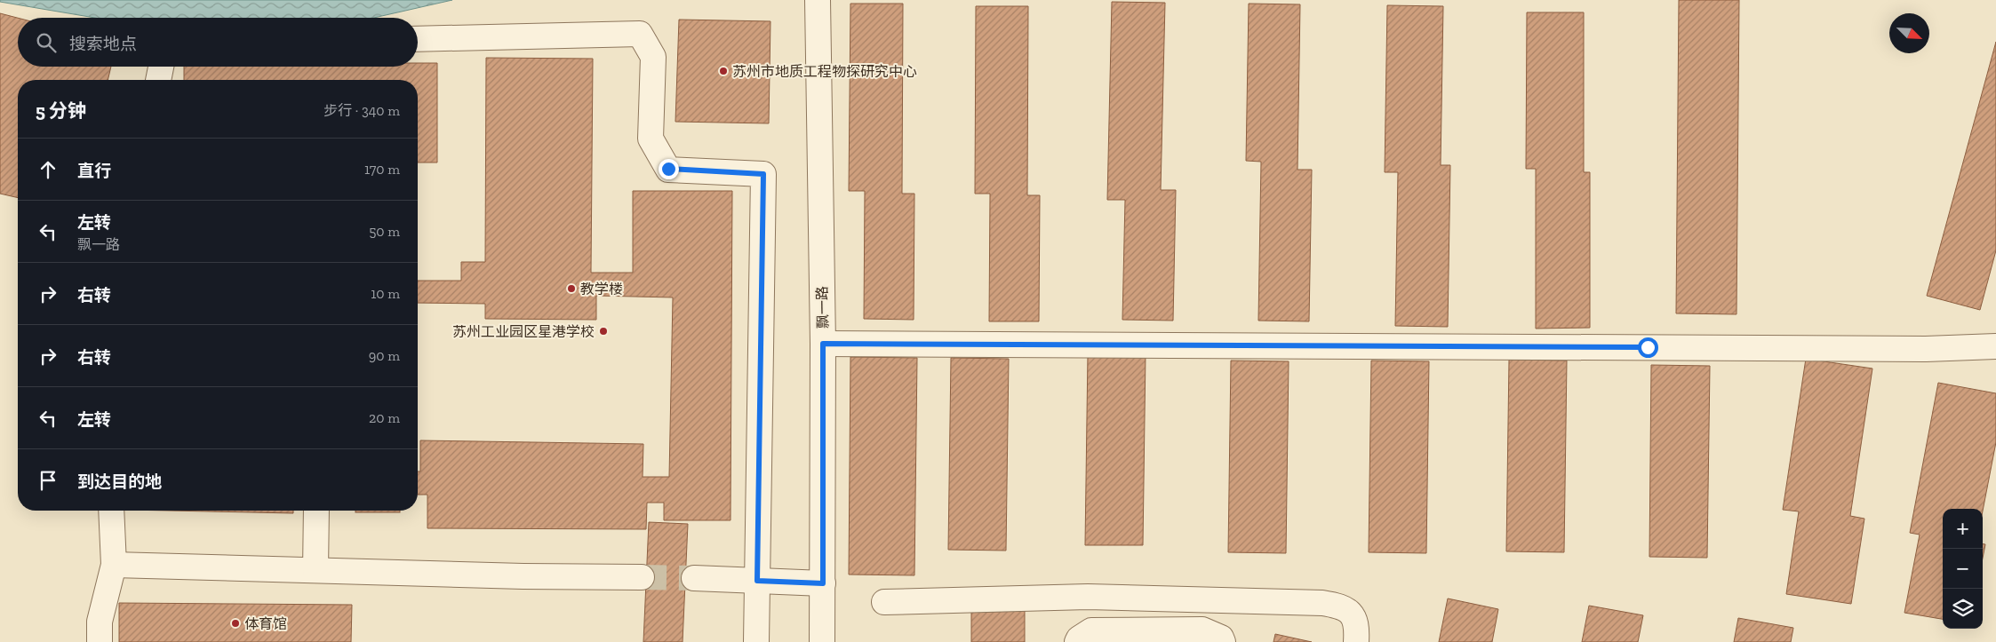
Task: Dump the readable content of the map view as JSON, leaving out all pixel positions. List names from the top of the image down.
{
  "streets": {
    "street": ["飘一路"]
  },
  "places": [
    "苏州市地质工程物探研究中心",
    "教学楼",
    "苏州工业园区星港学校",
    "体育馆"
  ],
  "north": "bottom right",
  "page": {
    "search": "搜索地点",
    "heading": ["5 分钟", "步行 · 340 m"],
    "list": [
      ["直行", "170 m"],
      ["左转", "飘一路", "50 m"],
      ["右转", "10 m"],
      ["右转", "90 m"],
      ["左转", "20 m"],
      "到达目的地"
    ],
    "map_buttons": ["+", "−"]
  }
}
